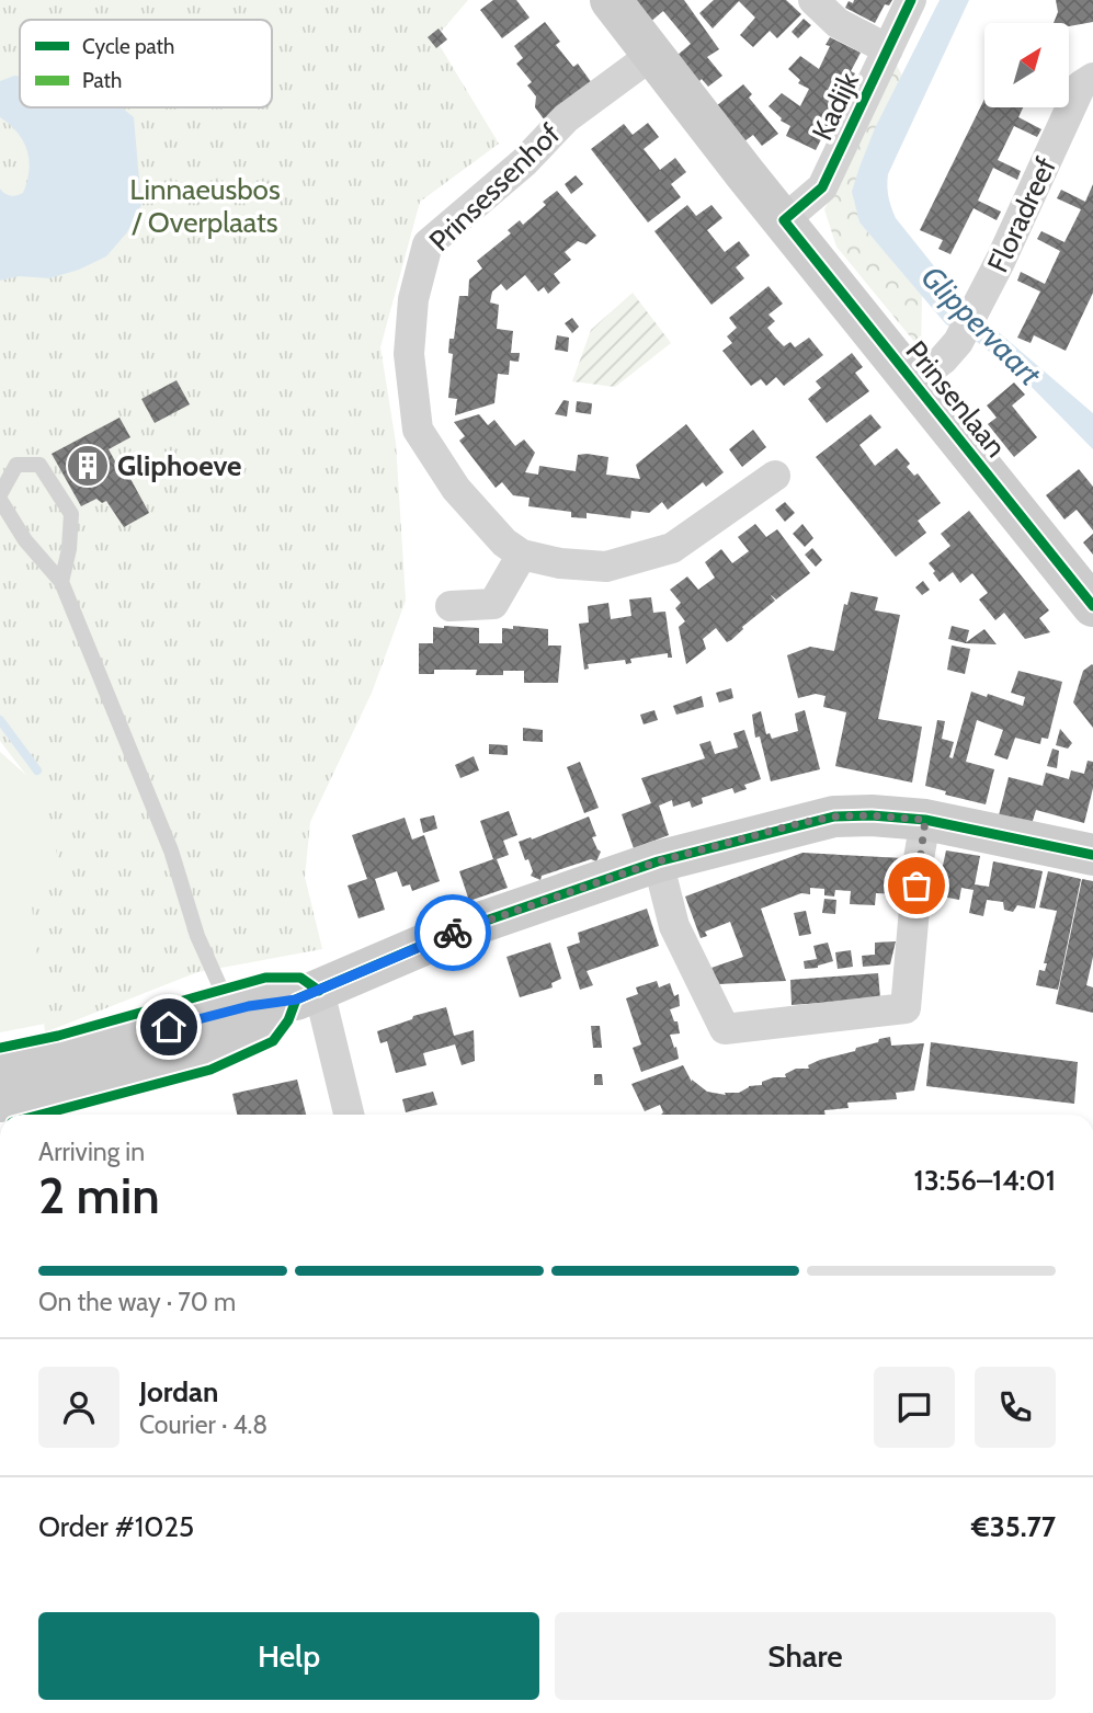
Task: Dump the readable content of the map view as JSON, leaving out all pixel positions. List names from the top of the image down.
{
  "streets": {
    "street": [
      "Kadijk",
      "Prinsessenhof",
      "Floradreef",
      "Prinsenlaan"
    ]
  },
  "crossings": [
    ["Kadijk", "Prinsenlaan"],
    ["Prinsessenhof", "Prinsenlaan"],
    ["Floradreef", "Prinsenlaan"]
  ],
  "water": ["Glippervaart"],
  "parks": ["Linnaeusbos / Overplaats"],
  "places": {
    "building": ["Gliphoeve"]
  },
  "legend": ["Cycle path", "Path"],
  "north": "top right",
  "page": {
    "heading": ["2 min", "Arriving in", "13:56–14:01"],
    "panel": [
      "Jordan",
      "Courier · 4.8",
      "Order #1025",
      "€35.77"
    ],
    "bar": "On the way · 70 m",
    "buttons": ["Help", "Share"]
  }
}
